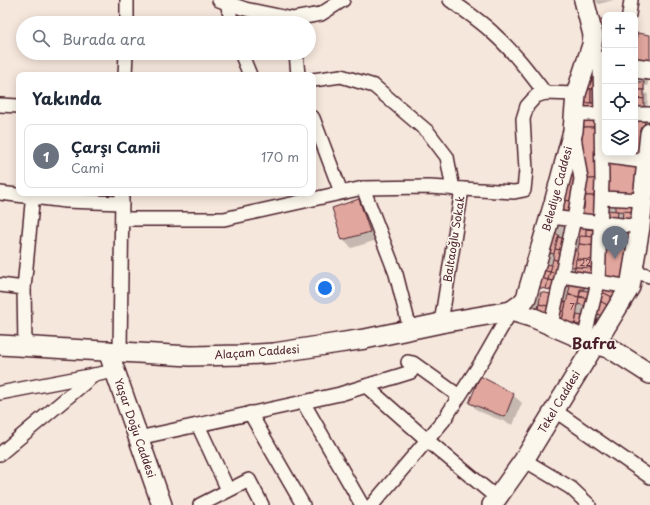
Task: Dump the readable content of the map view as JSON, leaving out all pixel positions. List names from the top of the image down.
{
  "streets": {
    "main road": [
      "Belediye Caddesi",
      "Alaçam Caddesi",
      "Tekel Caddesi",
      "Yaşar Doğu Caddesi"
    ],
    "street": ["Baltaoğlu Sokak"]
  },
  "crossings": [
    ["Belediye Caddesi", "Alaçam Caddesi"],
    ["Baltaoğlu Sokak", "Alaçam Caddesi"],
    ["Alaçam Caddesi", "Yaşar Doğu Caddesi"]
  ],
  "districts": ["Bafra"],
  "house_numbers": ["22", "7"],
  "page": {
    "map_buttons": ["+", "−"],
    "search": "Burada ara",
    "heading": "Yakında",
    "list": [
      {
        "mark": "1",
        "name": "Çarşı Camii",
        "note": "Cami",
        "value": "170 m"
      }
    ],
    "pins": "1"
  }
}
